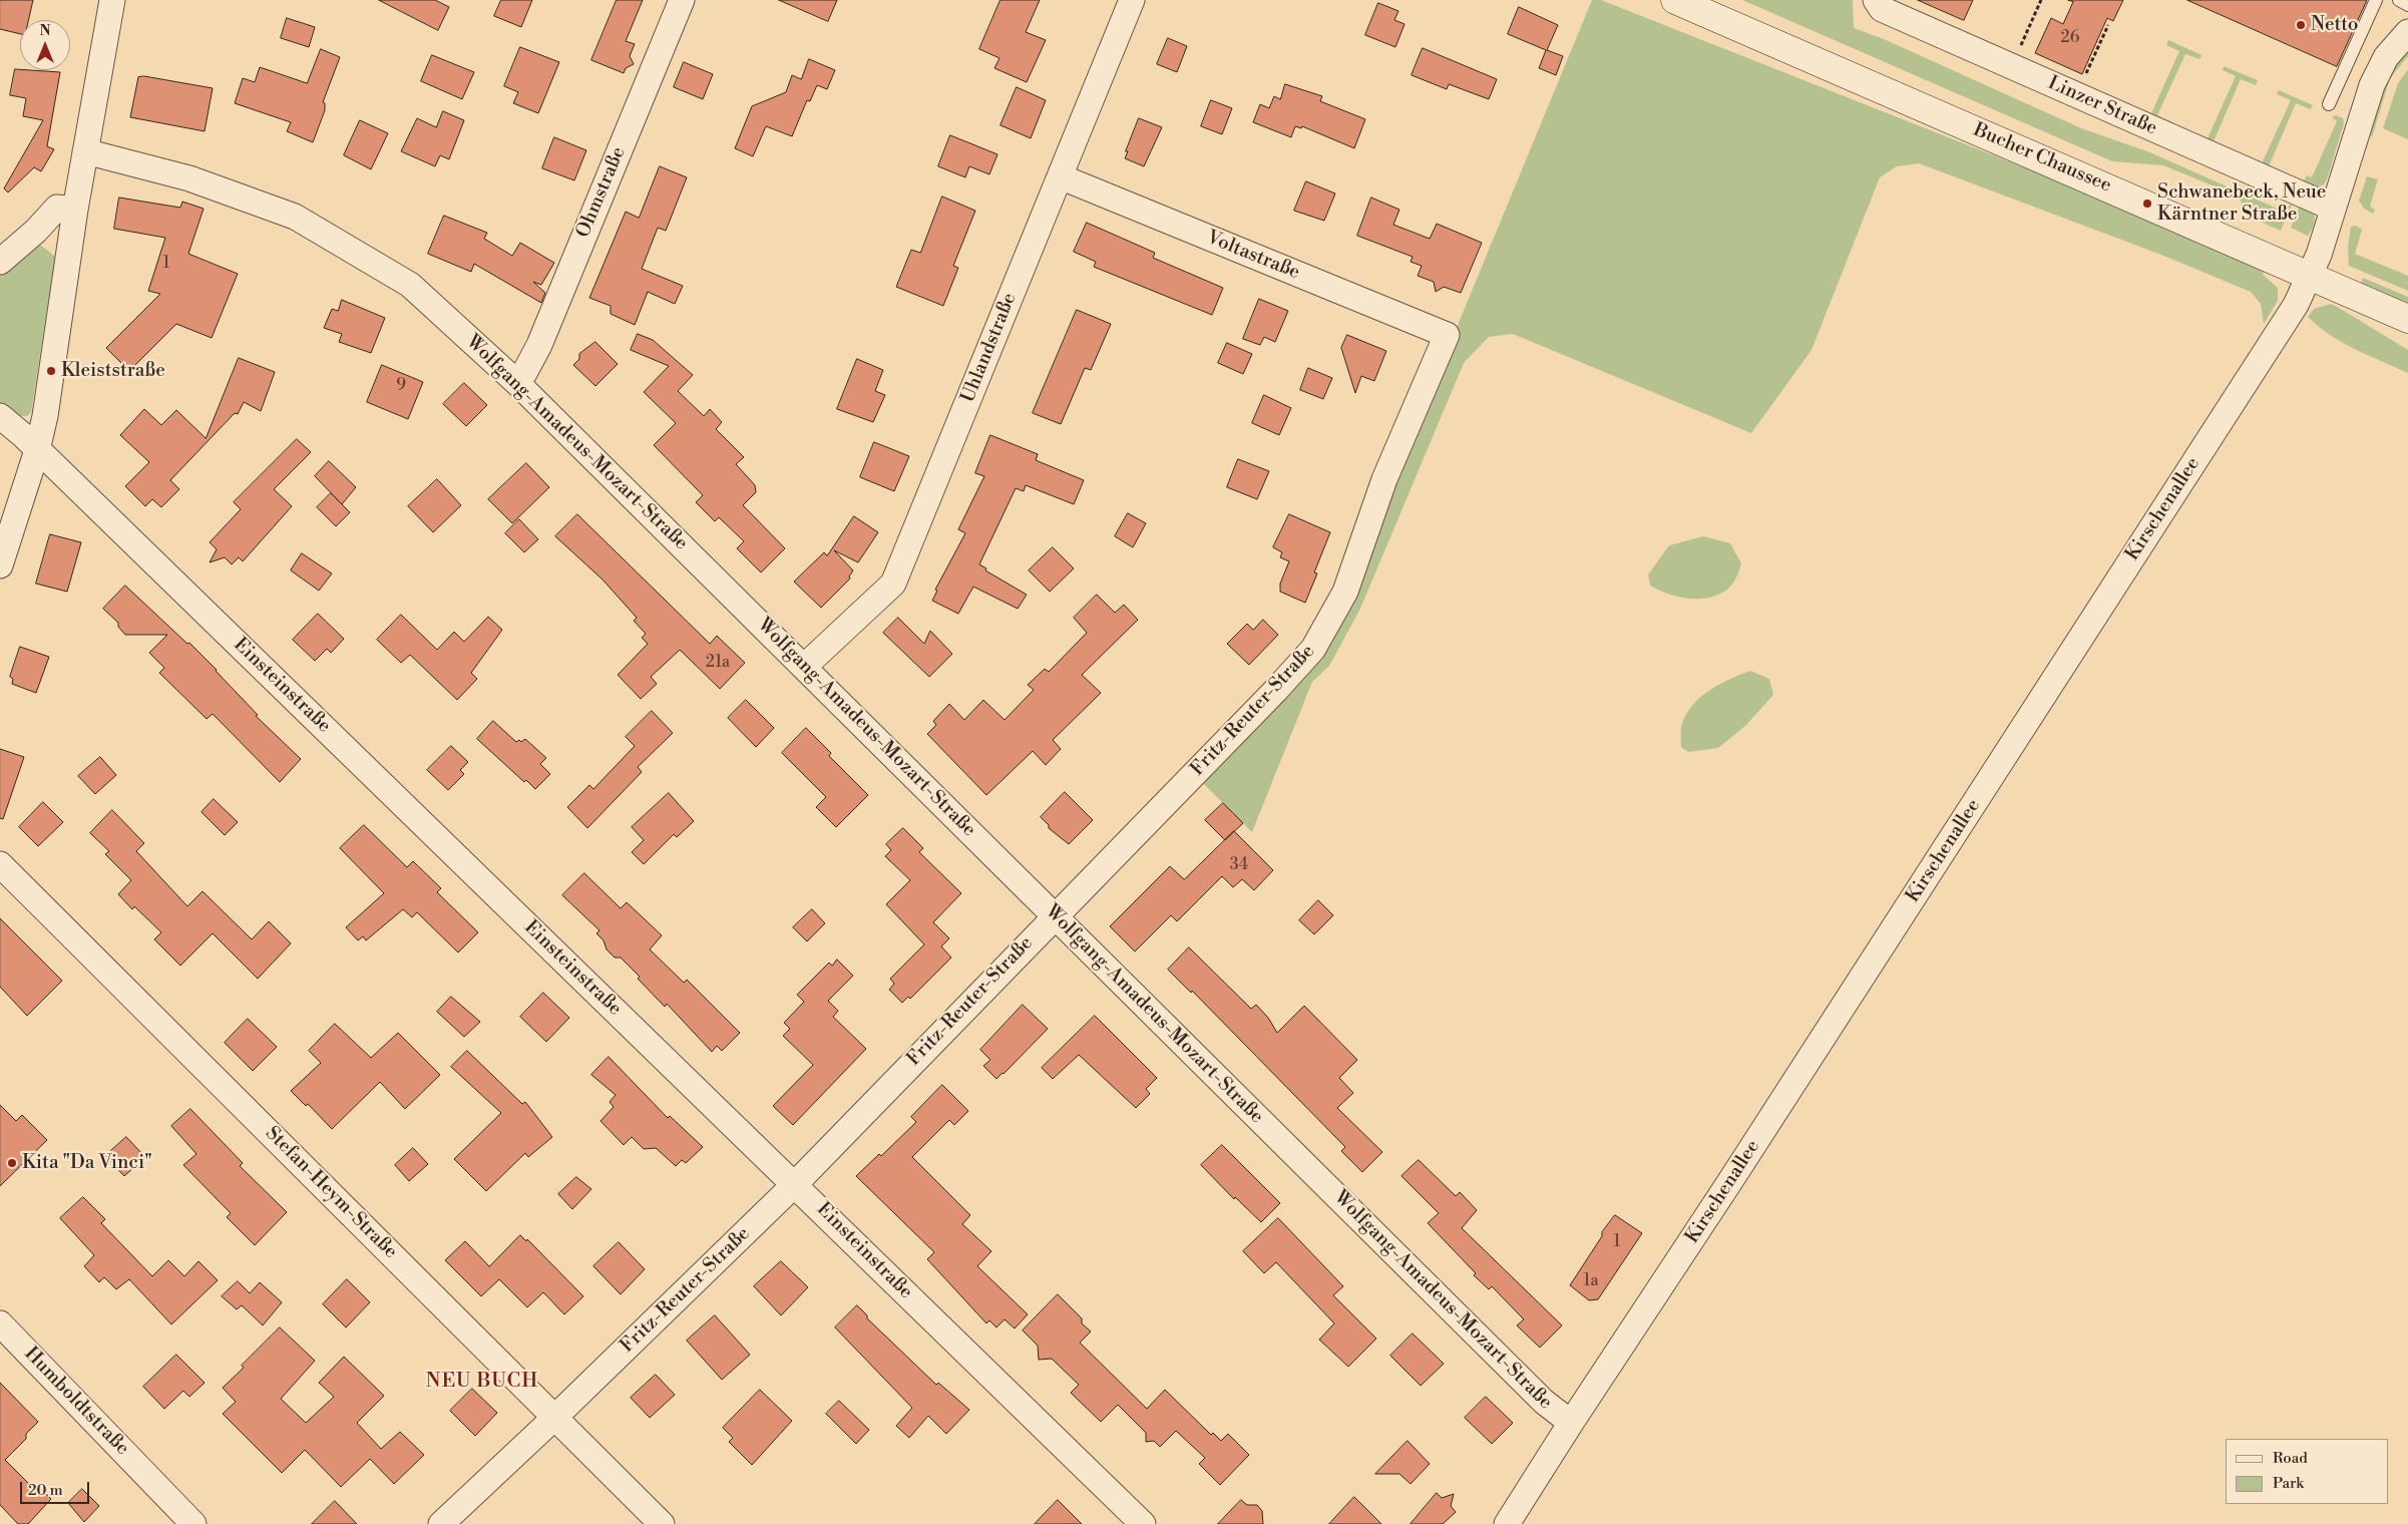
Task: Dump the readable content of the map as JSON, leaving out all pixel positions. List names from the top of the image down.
{
  "streets": {
    "main road": ["Bucher Chaussee"],
    "street": [
      "Linzer Straße",
      "Ohmstraße",
      "Voltastraße",
      "Uhlandstraße",
      "Wolfgang-Amadeus-Mozart-Straße",
      "Kirschenallee",
      "Einsteinstraße",
      "Fritz-Reuter-Straße",
      "Stefan-Heym-Straße",
      "Humboldtstraße"
    ]
  },
  "crossings": [
    ["Linzer Straße", "Kirschenallee"],
    ["Bucher Chaussee", "Kirschenallee"],
    ["Ohmstraße", "Wolfgang-Amadeus-Mozart-Straße"],
    ["Voltastraße", "Uhlandstraße"],
    ["Voltastraße", "Fritz-Reuter-Straße"],
    ["Uhlandstraße", "Wolfgang-Amadeus-Mozart-Straße"],
    ["Wolfgang-Amadeus-Mozart-Straße", "Kirschenallee"],
    ["Wolfgang-Amadeus-Mozart-Straße", "Fritz-Reuter-Straße"],
    ["Einsteinstraße", "Fritz-Reuter-Straße"],
    ["Fritz-Reuter-Straße", "Stefan-Heym-Straße"]
  ],
  "districts": ["NEU BUCH"],
  "places": [
    "Netto",
    "Schwanebeck, Neue Kärntner Straße",
    "Kleiststraße",
    "Kita \"Da Vinci\""
  ],
  "house_numbers": [
    "26",
    "1",
    "9",
    "21a",
    "34",
    "1",
    "1a"
  ],
  "legend": ["Road", "Park"],
  "scale_bar": "20 m",
  "north": "top"
}
